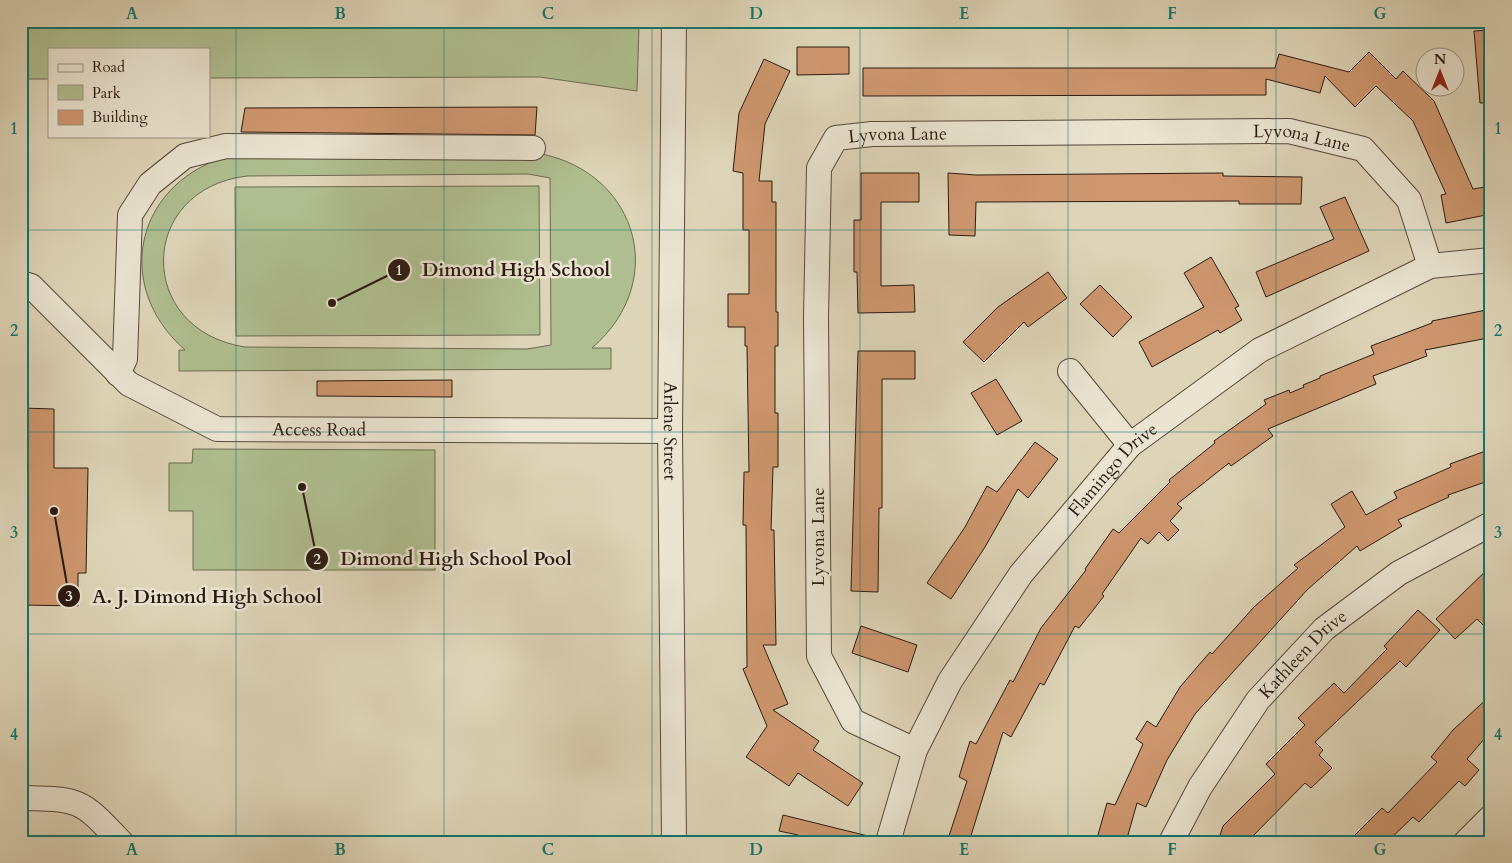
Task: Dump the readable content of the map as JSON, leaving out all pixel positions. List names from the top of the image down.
{
  "streets": {
    "street": [
      "Lyvona Lane",
      "Access Road",
      "Arlene Street",
      "Flamingo Drive",
      "Kathleen Drive"
    ]
  },
  "crossings": [
    ["Lyvona Lane", "Flamingo Drive"],
    ["Access Road", "Arlene Street"]
  ],
  "places": ["Dimond High School", "Dimond High School Pool", "A. J. Dimond High School"],
  "legend": ["Road", "Park", "Building"],
  "north": "top",
  "grid": {
    "columns": [
      "A",
      "B",
      "C",
      "D",
      "E",
      "F",
      "G"
    ],
    "rows": [
      "1",
      "2",
      "3",
      "4"
    ]
  }
}
